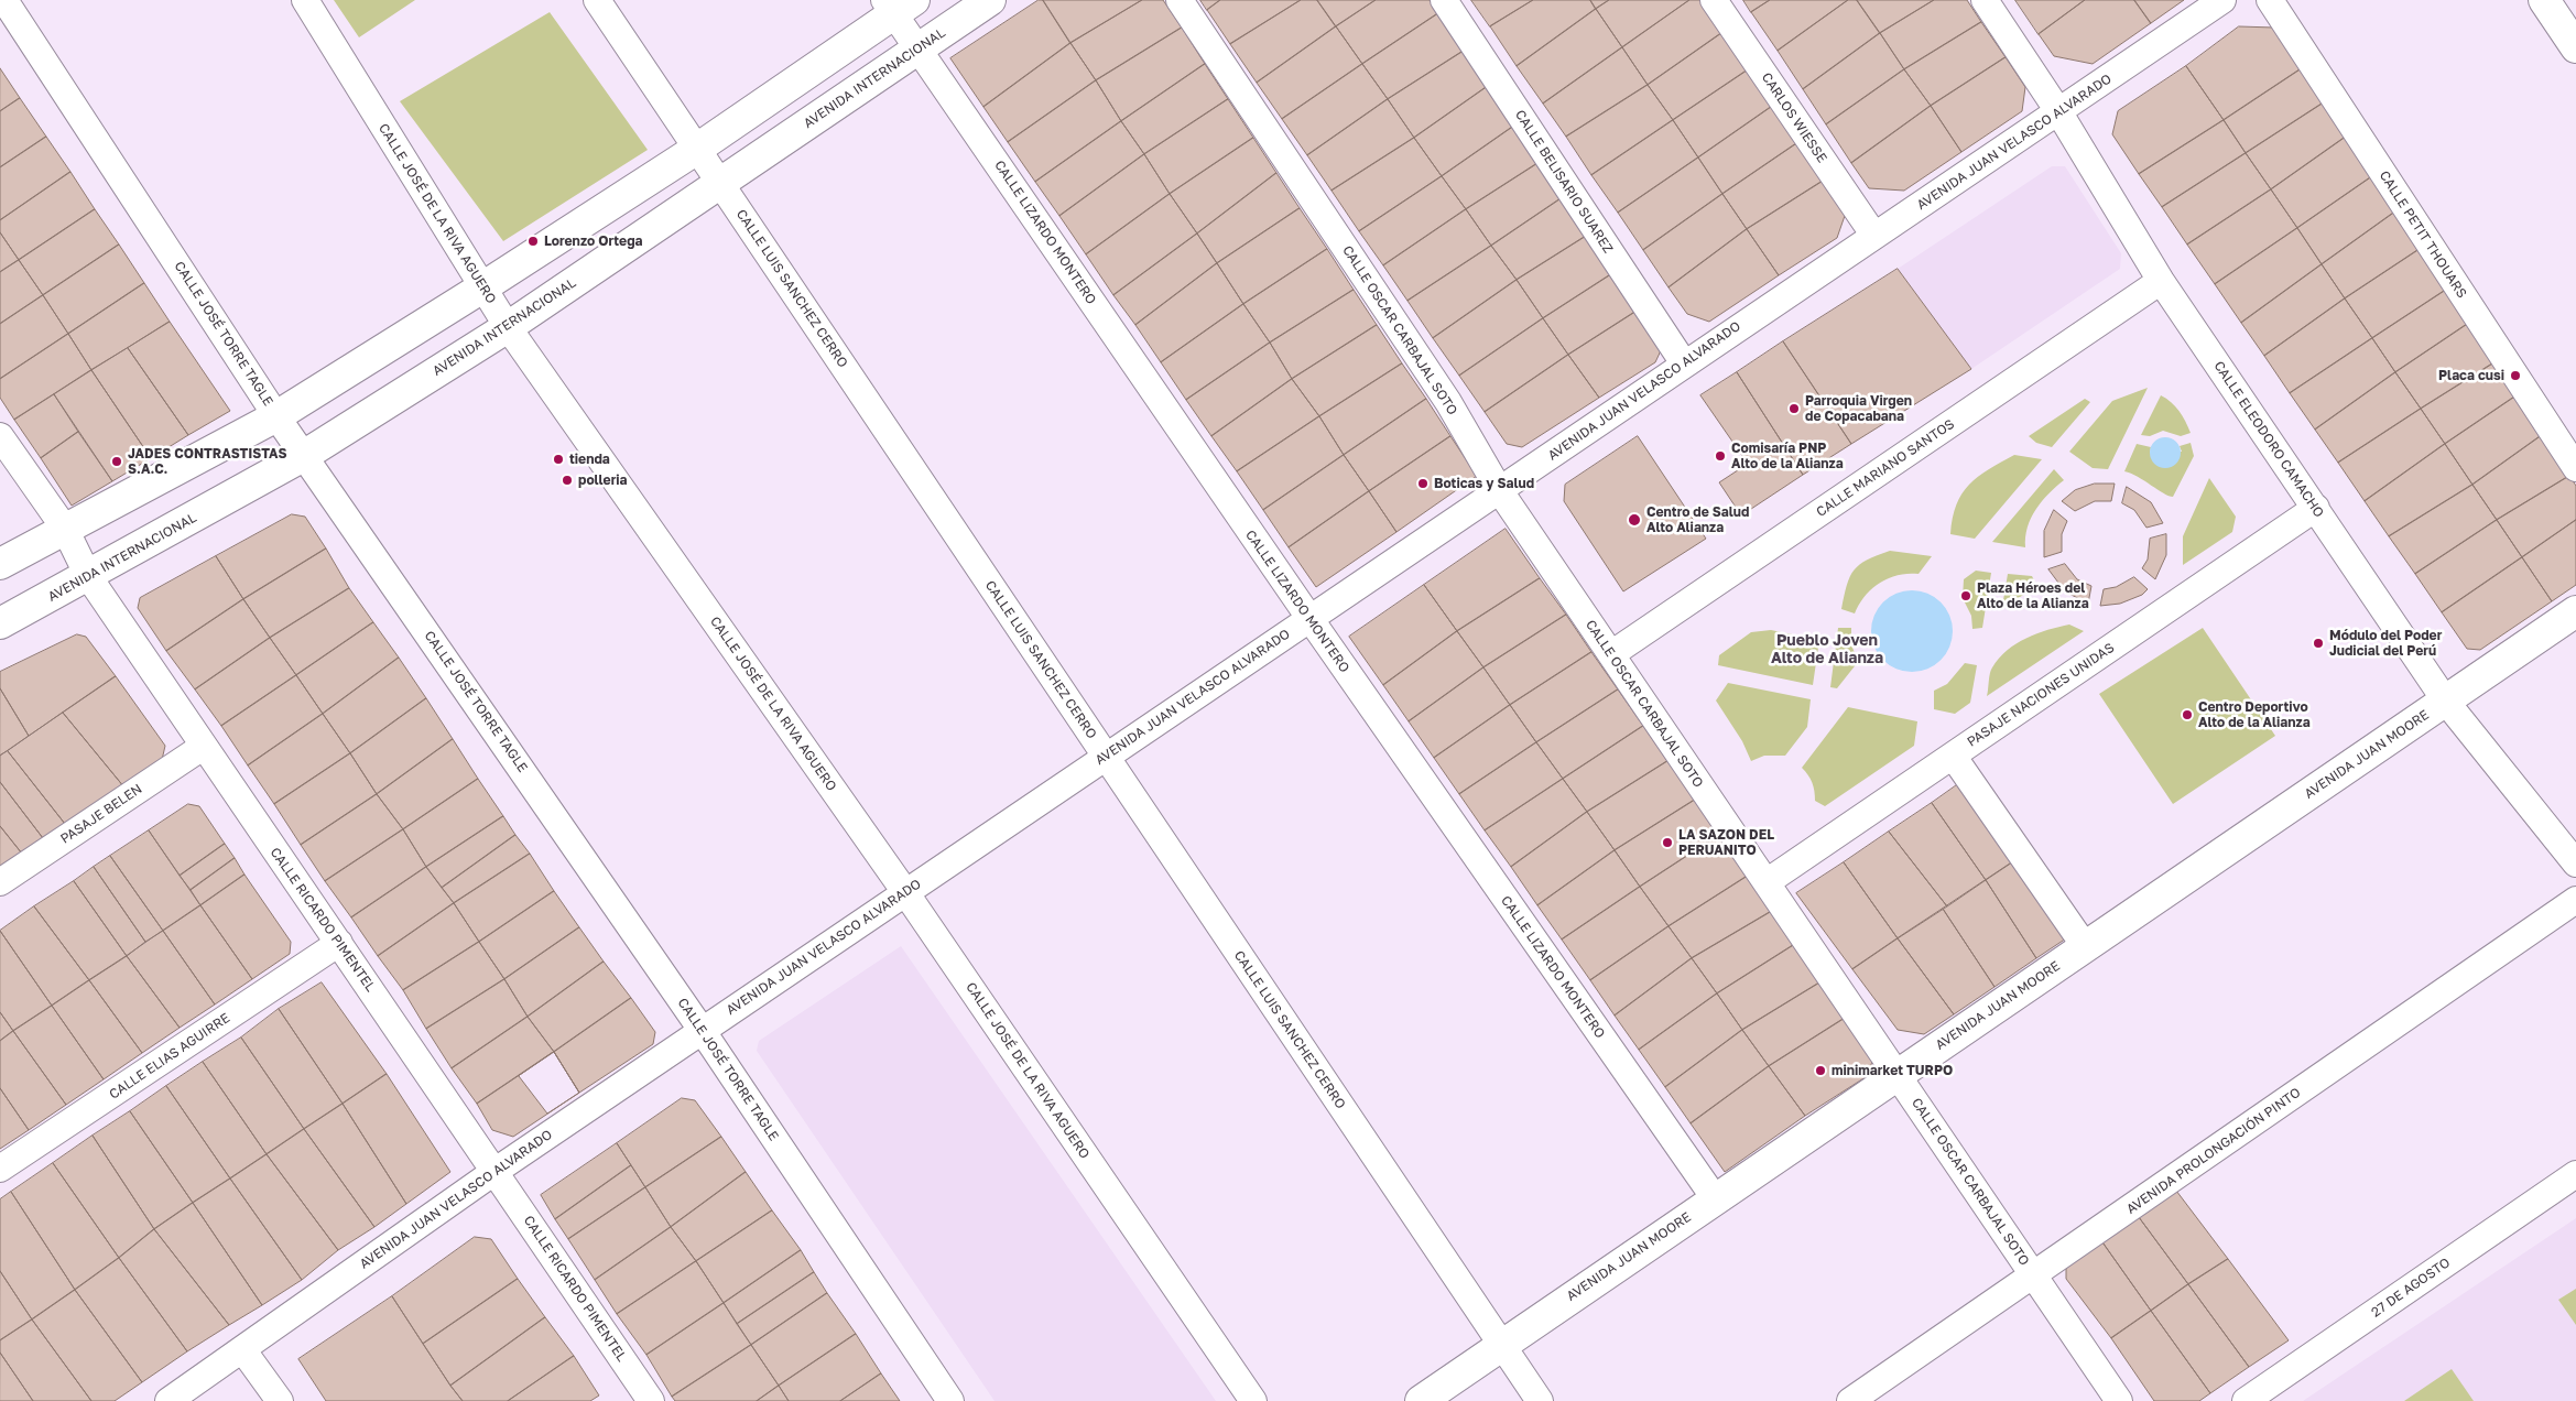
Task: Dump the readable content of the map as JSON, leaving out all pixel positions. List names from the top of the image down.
{
  "streets": {
    "main road": ["AVENIDA INTERNACIONAL", "AVENIDA JUAN MOORE"],
    "street": [
      "CARLOS WIESSE",
      "AVENIDA JUAN VELASCO ALVARADO",
      "CALLE BELISARIO SUAREZ",
      "CALLE JOSÉ DE LA RIVA AGUERO",
      "CALLE LIZARDO MONTERO",
      "CALLE PETIT THOUARS",
      "CALLE LUIS SANCHEZ CERRO",
      "CALLE OSCAR CARBAJAL SOTO",
      "CALLE JOSÉ TORRE TAGLE",
      "CALLE ELEODORO CAMACHO",
      "CALLE MARIANO SANTOS",
      "PASAJE NACIONES UNIDAS",
      "PASAJE BELEN",
      "CALLE RICARDO PIMENTEL",
      "CALLE ELIAS AGUIRRE",
      "AVENIDA PROLONGACIÓN PINTO",
      "27 DE AGOSTO"
    ]
  },
  "crossings": [
    ["AVENIDA INTERNACIONAL", "CALLE JOSÉ DE LA RIVA AGUERO"],
    ["AVENIDA INTERNACIONAL", "CALLE LIZARDO MONTERO"],
    ["AVENIDA INTERNACIONAL", "CALLE LUIS SANCHEZ CERRO"],
    ["AVENIDA INTERNACIONAL", "CALLE JOSÉ TORRE TAGLE"],
    ["AVENIDA INTERNACIONAL", "CALLE RICARDO PIMENTEL"],
    ["CARLOS WIESSE", "AVENIDA JUAN VELASCO ALVARADO"],
    ["AVENIDA JUAN VELASCO ALVARADO", "CALLE BELISARIO SUAREZ"],
    ["AVENIDA JUAN VELASCO ALVARADO", "CALLE JOSÉ DE LA RIVA AGUERO"],
    ["AVENIDA JUAN VELASCO ALVARADO", "CALLE LIZARDO MONTERO"],
    ["AVENIDA JUAN VELASCO ALVARADO", "CALLE LUIS SANCHEZ CERRO"],
    ["AVENIDA JUAN VELASCO ALVARADO", "CALLE OSCAR CARBAJAL SOTO"],
    ["AVENIDA JUAN VELASCO ALVARADO", "CALLE JOSÉ TORRE TAGLE"],
    ["AVENIDA JUAN VELASCO ALVARADO", "CALLE ELEODORO CAMACHO"],
    ["AVENIDA JUAN VELASCO ALVARADO", "CALLE RICARDO PIMENTEL"],
    ["CALLE LIZARDO MONTERO", "AVENIDA JUAN MOORE"],
    ["CALLE LUIS SANCHEZ CERRO", "AVENIDA JUAN MOORE"],
    ["CALLE OSCAR CARBAJAL SOTO", "CALLE MARIANO SANTOS"],
    ["CALLE OSCAR CARBAJAL SOTO", "PASAJE NACIONES UNIDAS"],
    ["CALLE OSCAR CARBAJAL SOTO", "AVENIDA JUAN MOORE"],
    ["CALLE OSCAR CARBAJAL SOTO", "AVENIDA PROLONGACIÓN PINTO"],
    ["CALLE ELEODORO CAMACHO", "CALLE MARIANO SANTOS"],
    ["CALLE ELEODORO CAMACHO", "PASAJE NACIONES UNIDAS"],
    ["CALLE ELEODORO CAMACHO", "AVENIDA JUAN MOORE"],
    ["PASAJE BELEN", "CALLE RICARDO PIMENTEL"],
    ["CALLE RICARDO PIMENTEL", "CALLE ELIAS AGUIRRE"]
  ],
  "districts": ["Pueblo Joven Alto de Alianza"],
  "places": [
    "Lorenzo Ortega",
    "Placa cusi",
    "Parroquia Virgen de Copacabana",
    "Comisaría PNP Alto de la Alianza",
    "tienda",
    "JADES CONTRASTISTAS S.A.C.",
    "polleria",
    "Boticas y Salud",
    "Centro de Salud Alto Alianza",
    "Plaza Héroes del Alto de la Alianza",
    "Módulo del Poder Judicial del Perú",
    "Centro Deportivo Alto de la Alianza",
    "LA SAZON DEL PERUANITO",
    "minimarket TURPO"
  ]
}
